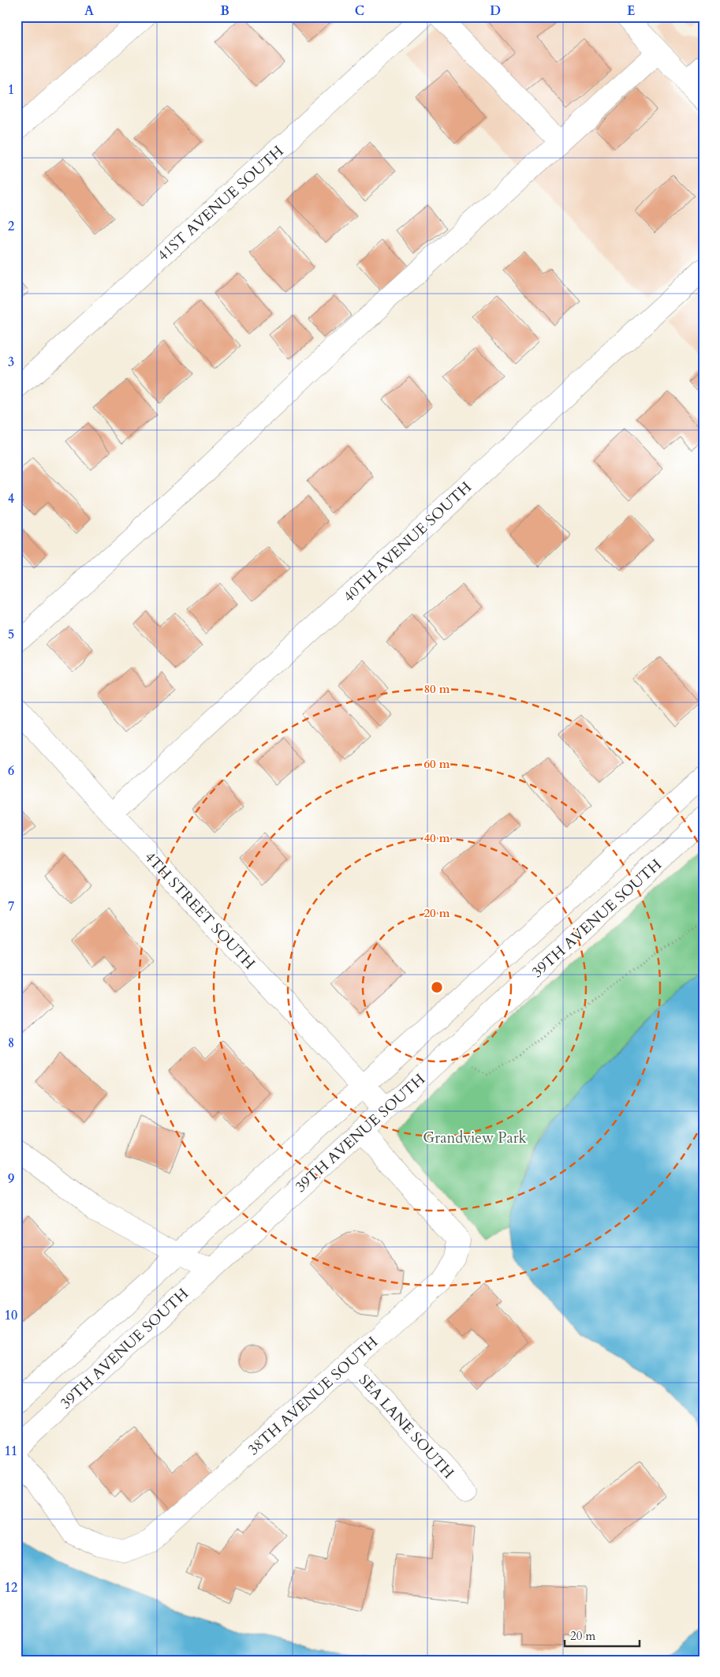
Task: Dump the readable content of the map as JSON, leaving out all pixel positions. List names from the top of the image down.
{
  "streets": {
    "street": [
      "41ST AVENUE SOUTH",
      "40TH AVENUE SOUTH",
      "4TH STREET SOUTH",
      "39TH AVENUE SOUTH",
      "38TH AVENUE SOUTH",
      "SEA LANE SOUTH"
    ]
  },
  "crossings": [
    ["40TH AVENUE SOUTH", "4TH STREET SOUTH"],
    ["4TH STREET SOUTH", "39TH AVENUE SOUTH"],
    ["39TH AVENUE SOUTH", "38TH AVENUE SOUTH"],
    ["38TH AVENUE SOUTH", "SEA LANE SOUTH"]
  ],
  "parks": ["Grandview Park"],
  "scale_bar": "20 m",
  "grid": {
    "columns": [
      "A",
      "B",
      "C",
      "D",
      "E"
    ],
    "rows": [
      "1",
      "2",
      "3",
      "4",
      "5",
      "6",
      "7",
      "8",
      "9",
      "10",
      "11",
      "12"
    ]
  },
  "rings": [
    "80 m",
    "60 m",
    "40 m",
    "20 m"
  ]
}
